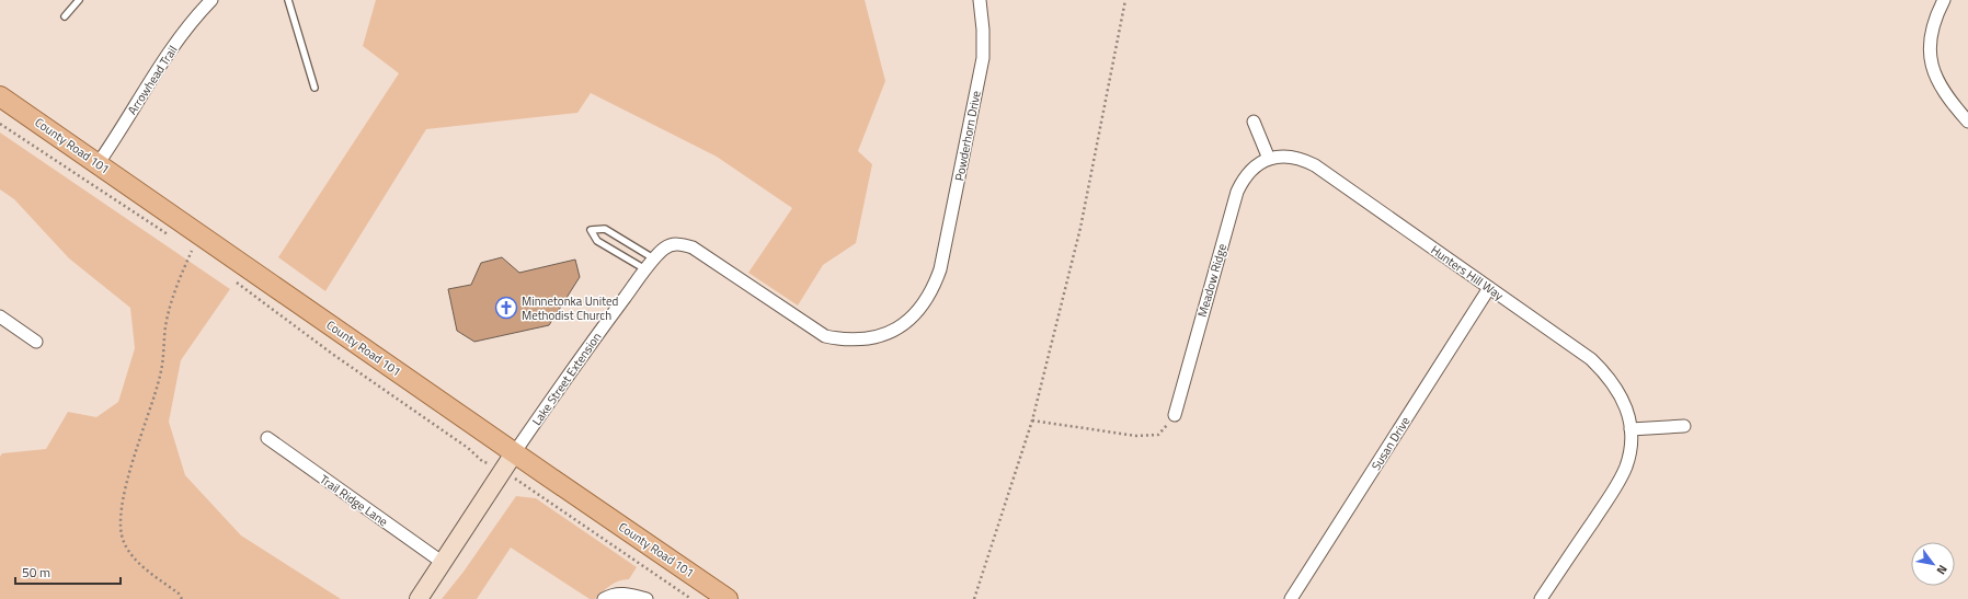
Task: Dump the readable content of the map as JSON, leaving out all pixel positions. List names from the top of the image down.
{
  "streets": {
    "main road": ["County Road 101"],
    "street": [
      "Arrowhead Trail",
      "Powderhorn Drive",
      "Hunters Hill Way",
      "Meadow Ridge",
      "Lake Street Extension",
      "Susan Drive",
      "Trail Ridge Lane"
    ]
  },
  "crossings": [
    ["Arrowhead Trail", "County Road 101"],
    ["Powderhorn Drive", "Lake Street Extension"],
    ["County Road 101", "Lake Street Extension"],
    ["Hunters Hill Way", "Meadow Ridge"],
    ["Hunters Hill Way", "Susan Drive"],
    ["Lake Street Extension", "Trail Ridge Lane"]
  ],
  "places": {
    "church": ["Minnetonka United Methodist Church"]
  },
  "scale_bar": "50 m",
  "north": "bottom right"
}
